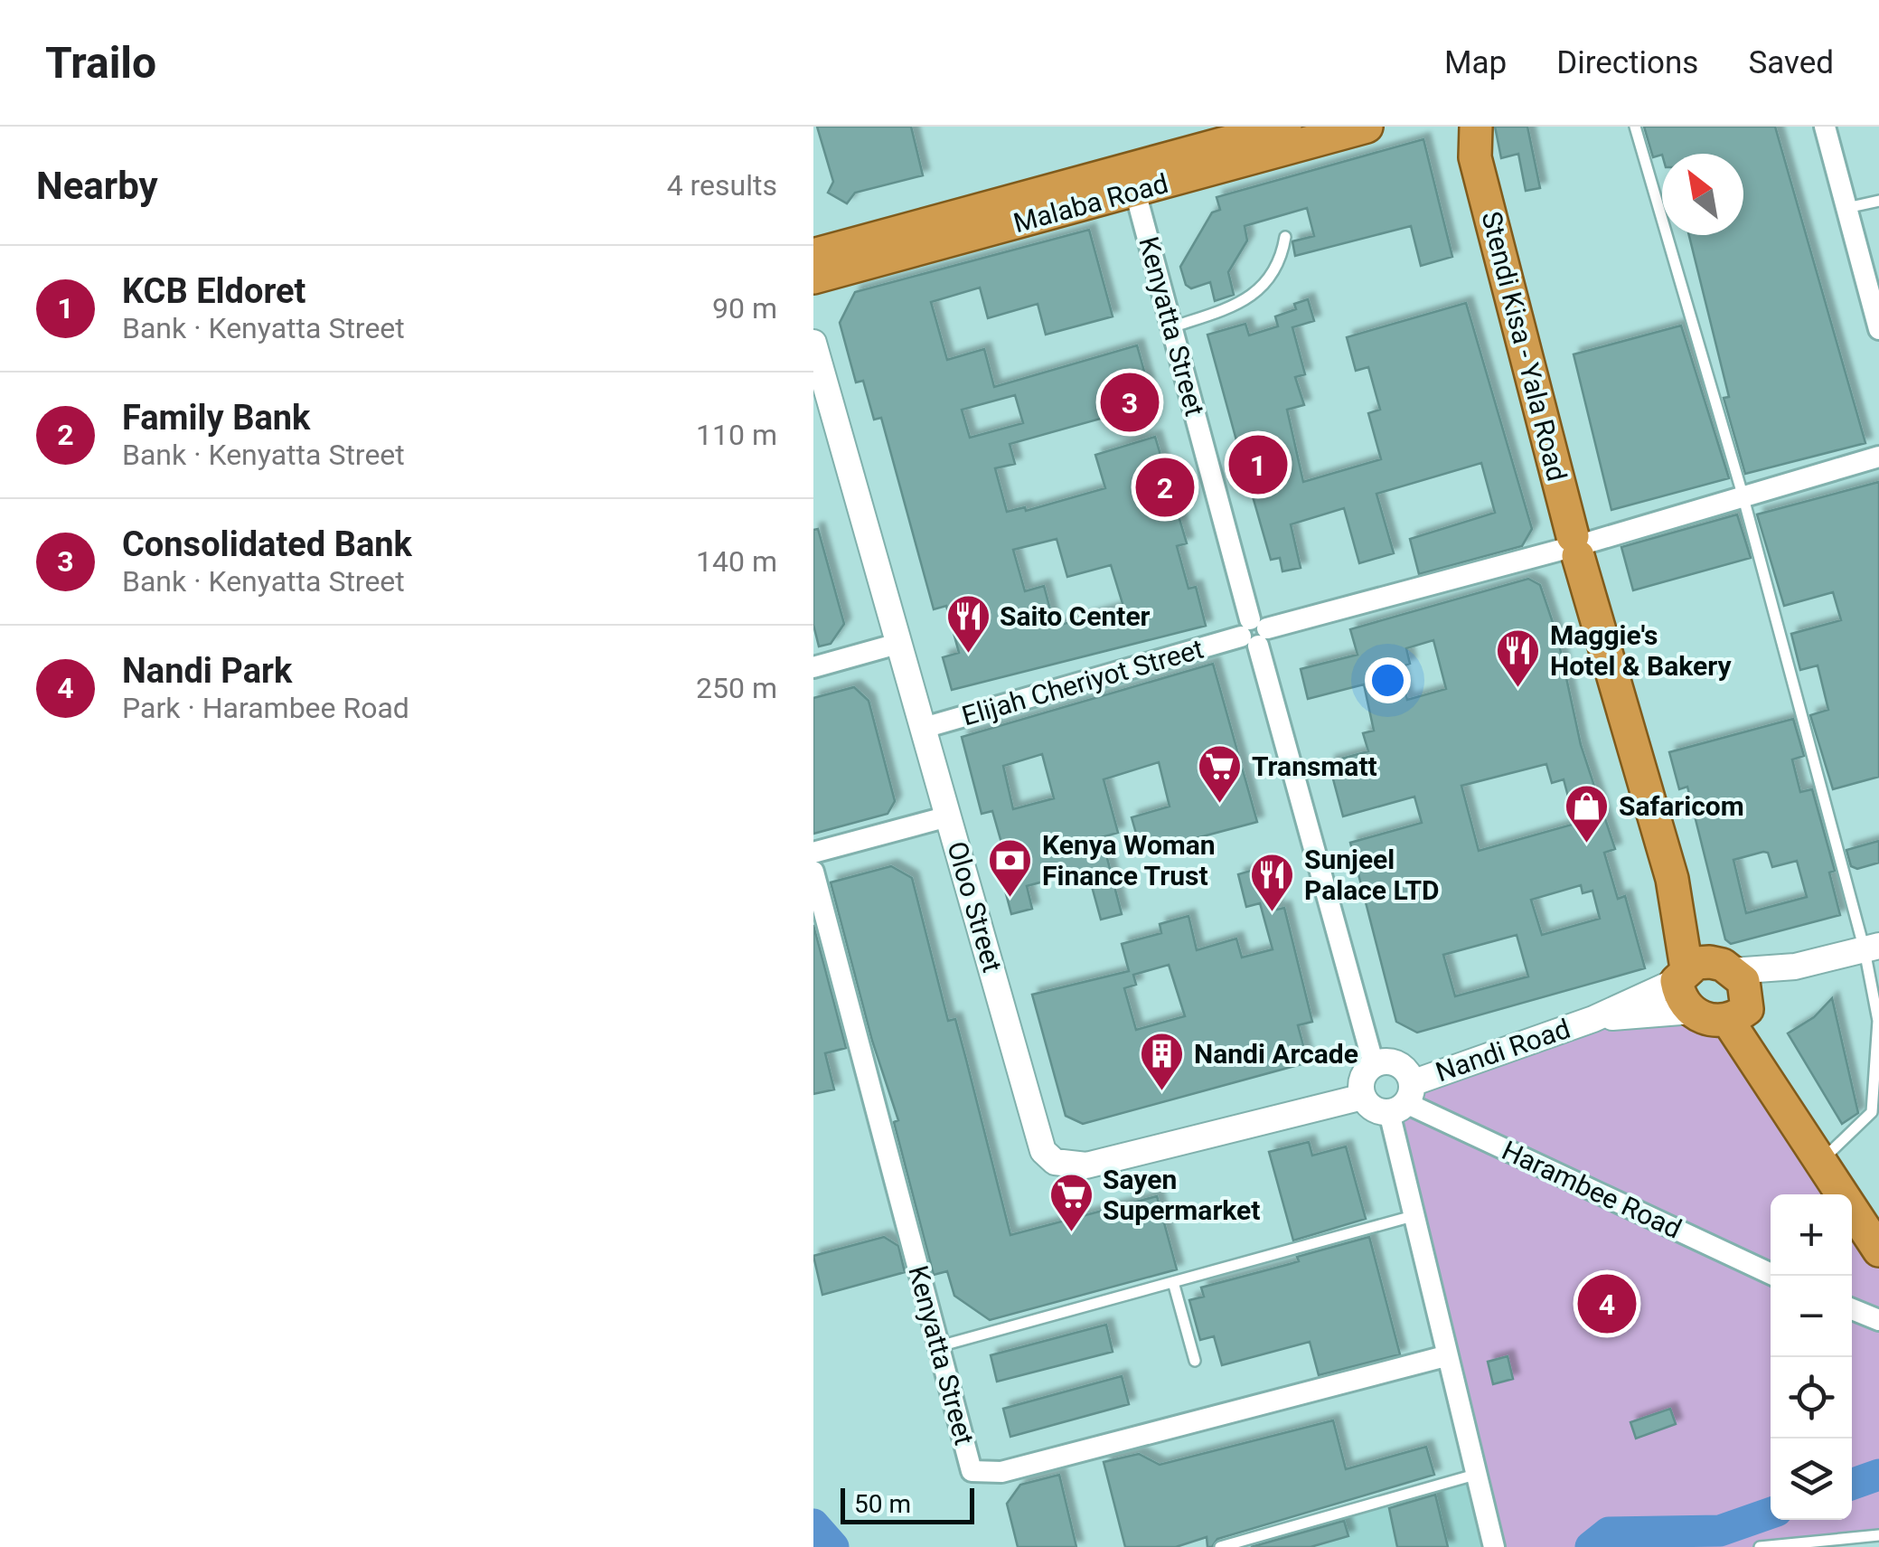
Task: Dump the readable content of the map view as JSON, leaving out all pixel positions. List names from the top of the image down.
{
  "streets": {
    "highway": ["Malaba Road", "Stendi Kisa - Yala Road"],
    "street": [
      "Kenyatta Street",
      "Elijah Cheriyot Street",
      "Oloo Street",
      "Nandi Road",
      "Harambee Road"
    ]
  },
  "crossings": [
    ["Malaba Road", "Kenyatta Street"],
    ["Kenyatta Street", "Elijah Cheriyot Street"],
    ["Kenyatta Street", "Oloo Street"],
    ["Kenyatta Street", "Nandi Road"],
    ["Kenyatta Street", "Harambee Road"],
    ["Stendi Kisa - Yala Road", "Elijah Cheriyot Street"],
    ["Stendi Kisa - Yala Road", "Nandi Road"],
    ["Elijah Cheriyot Street", "Oloo Street"],
    ["Oloo Street", "Nandi Road"],
    ["Oloo Street", "Harambee Road"],
    ["Nandi Road", "Harambee Road"]
  ],
  "places": {
    "restaurant": ["Saito Center", "Maggie's Hotel & Bakery", "Sunjeel Palace LTD"],
    "supermarket": ["Transmatt", "Sayen Supermarket"],
    "shop": ["Safaricom"],
    "bank": ["Kenya Woman Finance Trust"],
    "building": ["Nandi Arcade"]
  },
  "scale_bar": "50 m",
  "north": "top left",
  "page": {
    "header": "Trailo",
    "nav": ["Map", "Directions", "Saved"],
    "heading": ["Nearby", "4 results"],
    "list": [
      {
        "mark": "1",
        "name": "KCB Eldoret",
        "note": "Bank · Kenyatta Street",
        "value": "90 m"
      },
      {
        "mark": "2",
        "name": "Family Bank",
        "note": "Bank · Kenyatta Street",
        "value": "110 m"
      },
      {
        "mark": "3",
        "name": "Consolidated Bank",
        "note": "Bank · Kenyatta Street",
        "value": "140 m"
      },
      {
        "mark": "4",
        "name": "Nandi Park",
        "note": "Park · Harambee Road",
        "value": "250 m"
      }
    ],
    "pins": [
      "3",
      "1",
      "2",
      "4"
    ],
    "map_buttons": ["+", "−"],
    "scale": "50 m"
  }
}
